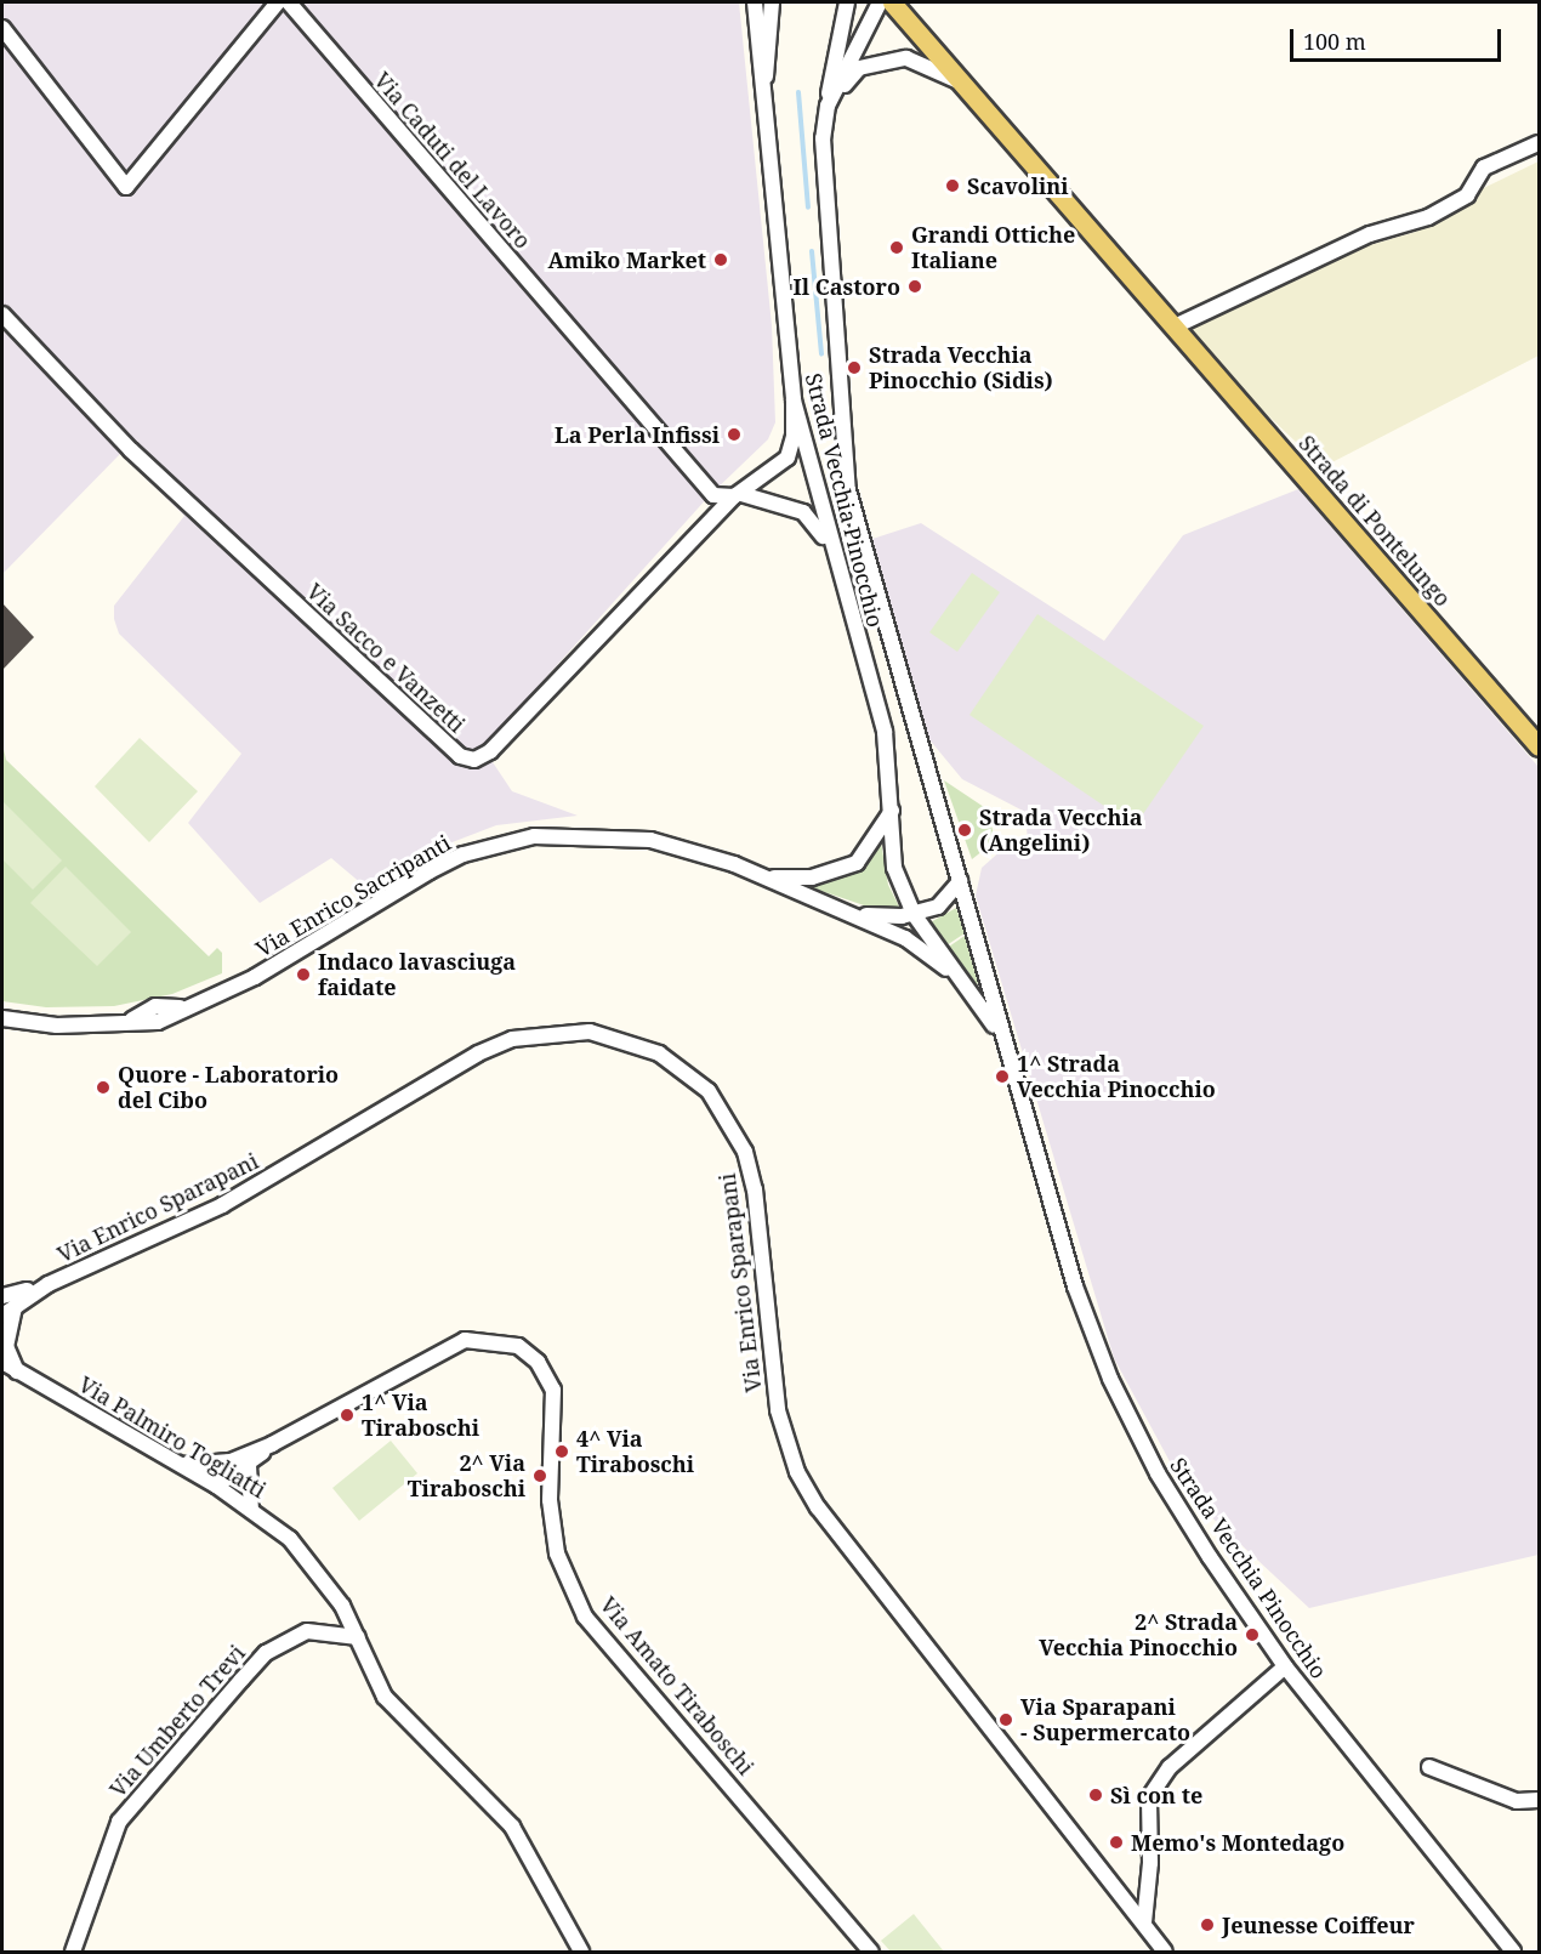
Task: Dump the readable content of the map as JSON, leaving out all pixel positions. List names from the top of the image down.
{
  "streets": {
    "main road": ["Strada di Pontelungo"],
    "street": [
      "Via Caduti del Lavoro",
      "Strada Vecchia Pinocchio",
      "Via Sacco e Vanzetti",
      "Via Enrico Sacripanti",
      "Via Enrico Sparapani",
      "Via Palmiro Togliatti",
      "Via Amato Tiraboschi",
      "Via Umberto Trevi"
    ]
  },
  "crossings": [
    ["Via Caduti del Lavoro", "Via Sacco e Vanzetti"],
    ["Strada Vecchia Pinocchio", "Via Sacco e Vanzetti"],
    ["Strada Vecchia Pinocchio", "Via Enrico Sacripanti"],
    ["Via Palmiro Togliatti", "Via Amato Tiraboschi"],
    ["Via Palmiro Togliatti", "Via Umberto Trevi"]
  ],
  "places": [
    "Scavolini",
    "Grandi Ottiche Italiane",
    "Amiko Market",
    "Il Castoro",
    "Strada Vecchia Pinocchio (Sidis)",
    "La Perla Infissi",
    "Strada Vecchia (Angelini)",
    "Indaco lavasciuga faidate",
    "1^ Strada Vecchia Pinocchio",
    "Quore - Laboratorio del Cibo",
    "1^ Via Tiraboschi",
    "4^ Via Tiraboschi",
    "2^ Via Tiraboschi",
    "2^ Strada Vecchia Pinocchio",
    "Via Sparapani - Supermercato",
    "Sì con te",
    "Memo's Montedago",
    "Jeunesse Coiffeur"
  ],
  "scale_bar": "100 m"
}
